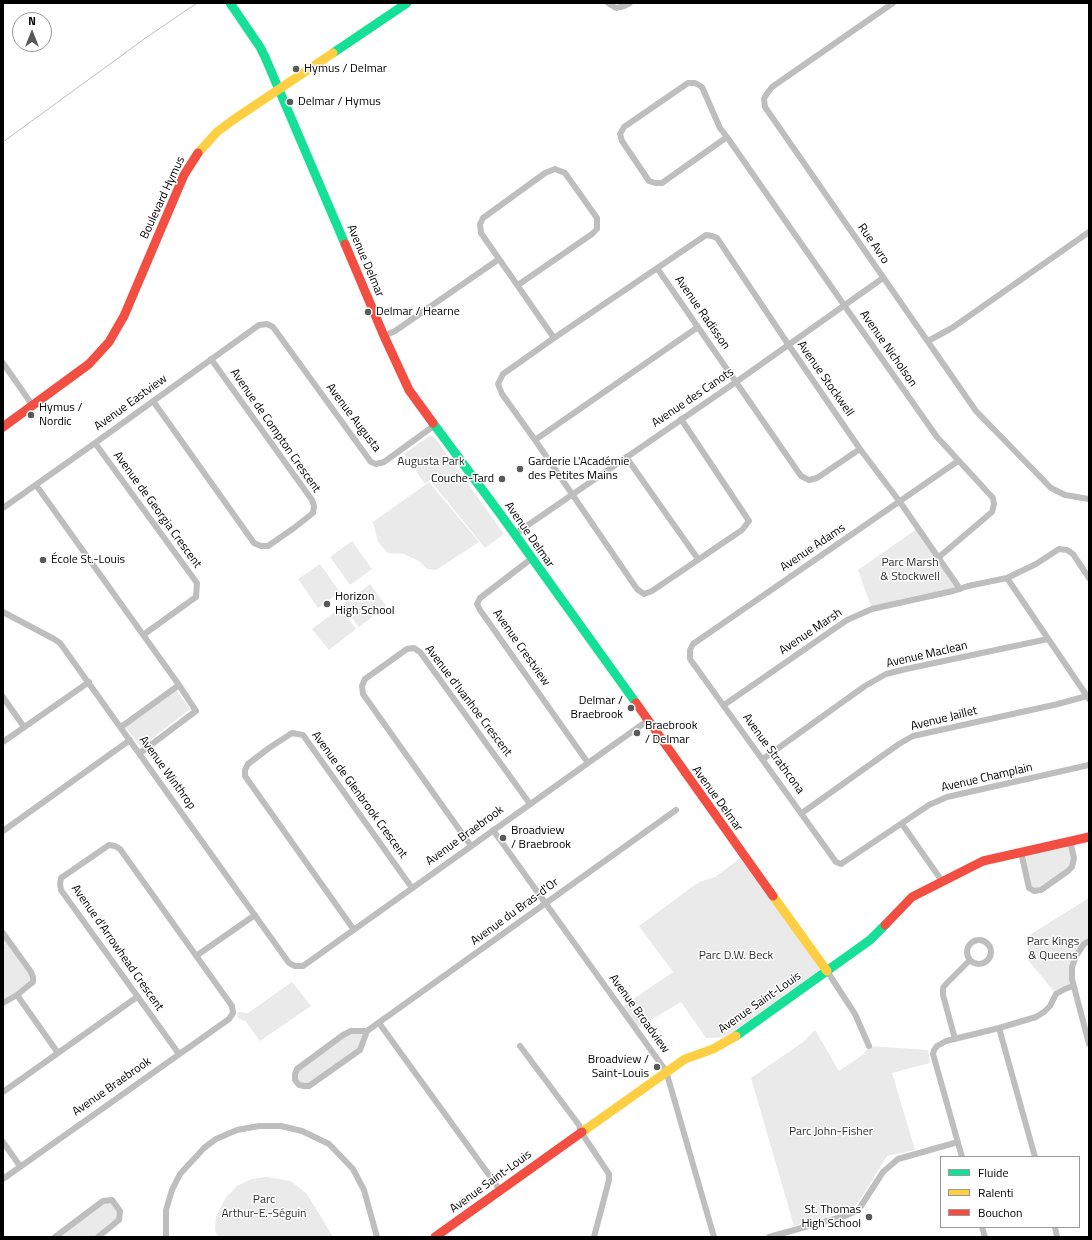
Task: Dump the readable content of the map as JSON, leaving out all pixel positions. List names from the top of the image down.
{
  "streets": {
    "street": [
      "Boulevard Hymus",
      "Rue Avro",
      "Avenue Delmar",
      "Avenue Radisson",
      "Avenue Nicholson",
      "Avenue Stockwell",
      "Avenue des Canots",
      "Avenue Eastview",
      "Avenue Augusta",
      "Avenue de Compton Crescent",
      "Avenue de Georgia Crescent",
      "Avenue Adams",
      "Avenue Marsh",
      "Avenue Crestview",
      "Avenue Maclean",
      "Avenue d'Ivanhoe Crescent",
      "Avenue Jaillet",
      "Avenue Strathcona",
      "Avenue Winthrop",
      "Avenue Champlain",
      "Avenue de Glenbrook Crescent",
      "Avenue Braebrook",
      "Avenue du Bras-d'Or",
      "Avenue d'Arrowhead Crescent",
      "Avenue Saint-Louis",
      "Avenue Broadview"
    ]
  },
  "crossings": [
    ["Boulevard Hymus", "Avenue Delmar"],
    ["Rue Avro", "Avenue des Canots"],
    ["Avenue Delmar", "Avenue des Canots"],
    ["Avenue Delmar", "Avenue Augusta"],
    ["Avenue Delmar", "Avenue Crestview"],
    ["Avenue Delmar", "Avenue Braebrook"],
    ["Avenue Delmar", "Avenue Saint-Louis"],
    ["Avenue Radisson", "Avenue Stockwell"],
    ["Avenue Radisson", "Avenue des Canots"],
    ["Avenue Nicholson", "Avenue Stockwell"],
    ["Avenue Nicholson", "Avenue des Canots"],
    ["Avenue Nicholson", "Avenue Adams"],
    ["Avenue Stockwell", "Avenue des Canots"],
    ["Avenue Stockwell", "Avenue Adams"],
    ["Avenue Stockwell", "Avenue Marsh"],
    ["Avenue Eastview", "Avenue Augusta"],
    ["Avenue Eastview", "Avenue de Compton Crescent"],
    ["Avenue Eastview", "Avenue de Georgia Crescent"],
    ["Avenue Adams", "Avenue Strathcona"],
    ["Avenue Marsh", "Avenue Strathcona"],
    ["Avenue Crestview", "Avenue Braebrook"],
    ["Avenue Maclean", "Avenue Strathcona"],
    ["Avenue d'Ivanhoe Crescent", "Avenue Braebrook"],
    ["Avenue Jaillet", "Avenue Strathcona"],
    ["Avenue Strathcona", "Avenue Champlain"],
    ["Avenue Winthrop", "Avenue Braebrook"],
    ["Avenue de Glenbrook Crescent", "Avenue Braebrook"],
    ["Avenue Braebrook", "Avenue d'Arrowhead Crescent"],
    ["Avenue Braebrook", "Avenue Broadview"],
    ["Avenue du Bras-d'Or", "Avenue Broadview"],
    ["Avenue Saint-Louis", "Avenue Broadview"]
  ],
  "parks": [
    "Augusta Park",
    "Parc Marsh & Stockwell",
    "Parc Kings & Queens",
    "Parc D.W. Beck",
    "Parc John-Fisher",
    "Parc Arthur-E.-Séguin"
  ],
  "places": [
    "Hymus / Delmar",
    "Delmar / Hymus",
    "Delmar / Hearne",
    "Hymus / Nordic",
    "Garderie L'Académie des Petites Mains",
    "Couche-Tard",
    "École St.-Louis",
    "Horizon High School",
    "Delmar / Braebrook",
    "Braebrook / Delmar",
    "Broadview / Braebrook",
    "Broadview / Saint-Louis",
    "St. Thomas High School"
  ],
  "legend": ["Fluide", "Ralenti", "Bouchon"],
  "north": "top"
}
